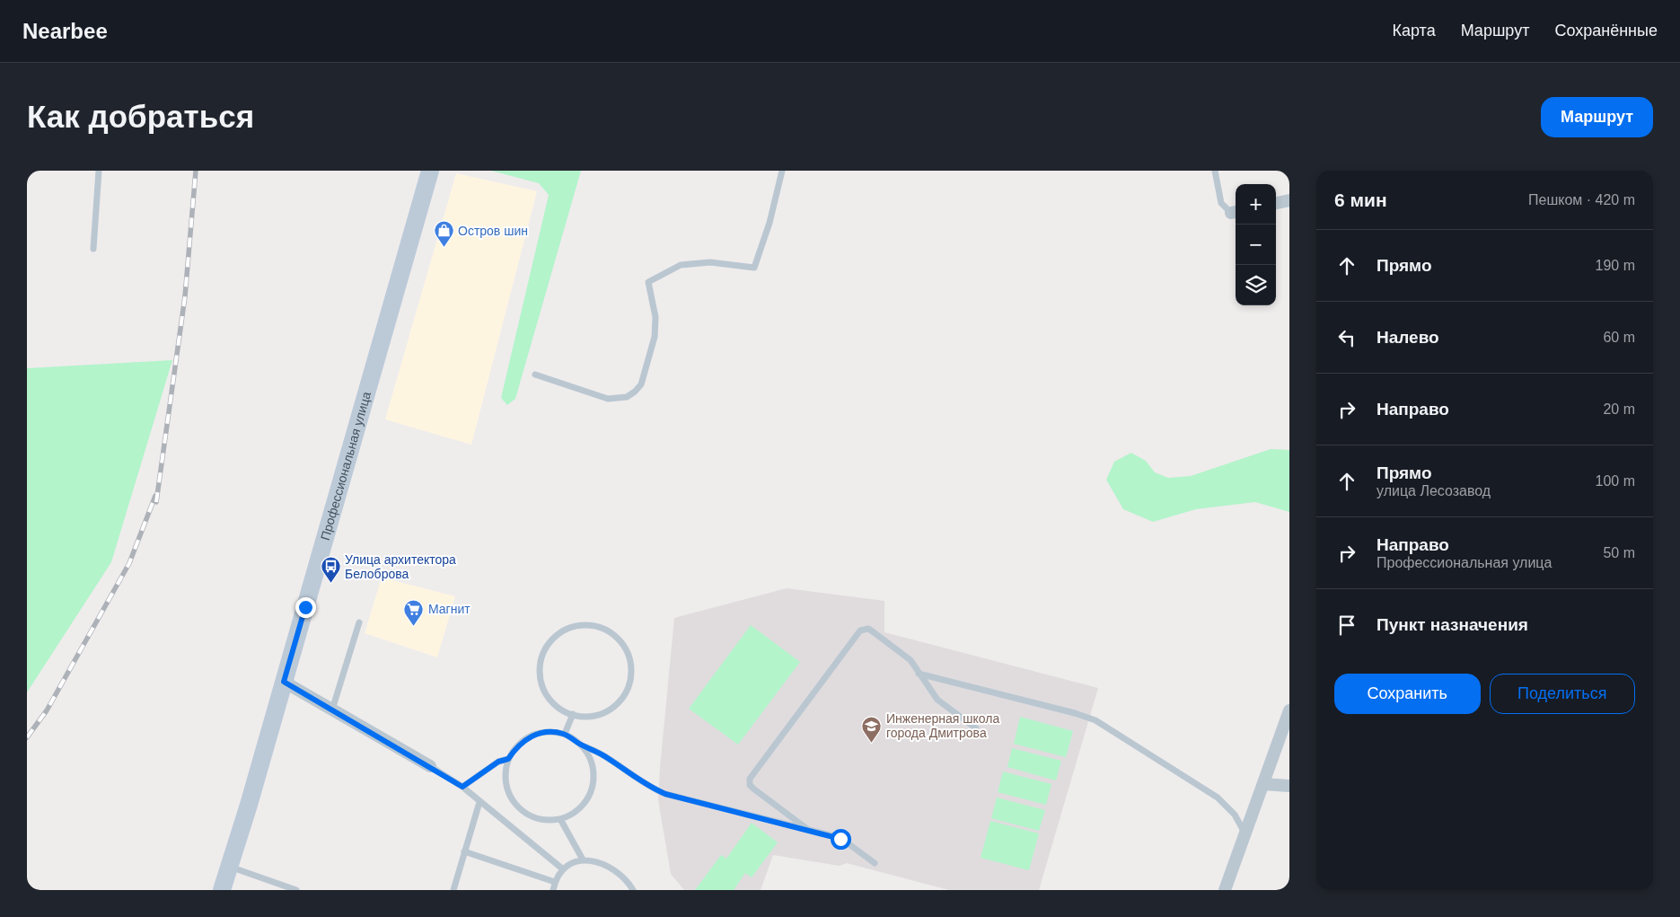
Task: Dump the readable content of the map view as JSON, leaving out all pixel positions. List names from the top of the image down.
{
  "streets": {
    "main road": ["Профессиональная улица"]
  },
  "places": {
    "shop": ["Остров шин"],
    "bus stop": ["Улица архитектора Белоброва"],
    "supermarket": ["Магнит"],
    "school or university": ["Инженерная школа города Дмитрова"]
  },
  "page": {
    "header": "Nearbee",
    "nav": ["Карта", "Маршрут", "Сохранённые"],
    "buttons": [
      "Маршрут",
      ["Сохранить", "Поделиться"]
    ],
    "title": "Как добраться",
    "heading": ["6 мин", "Пешком · 420 m"],
    "map_buttons": ["+", "−"],
    "list": [
      ["Прямо", "190 m"],
      ["Налево", "60 m"],
      ["Направо", "20 m"],
      ["Прямо", "улица Лесозавод", "100 m"],
      ["Направо", "Профессиональная улица", "50 m"],
      "Пункт назначения"
    ]
  }
}
